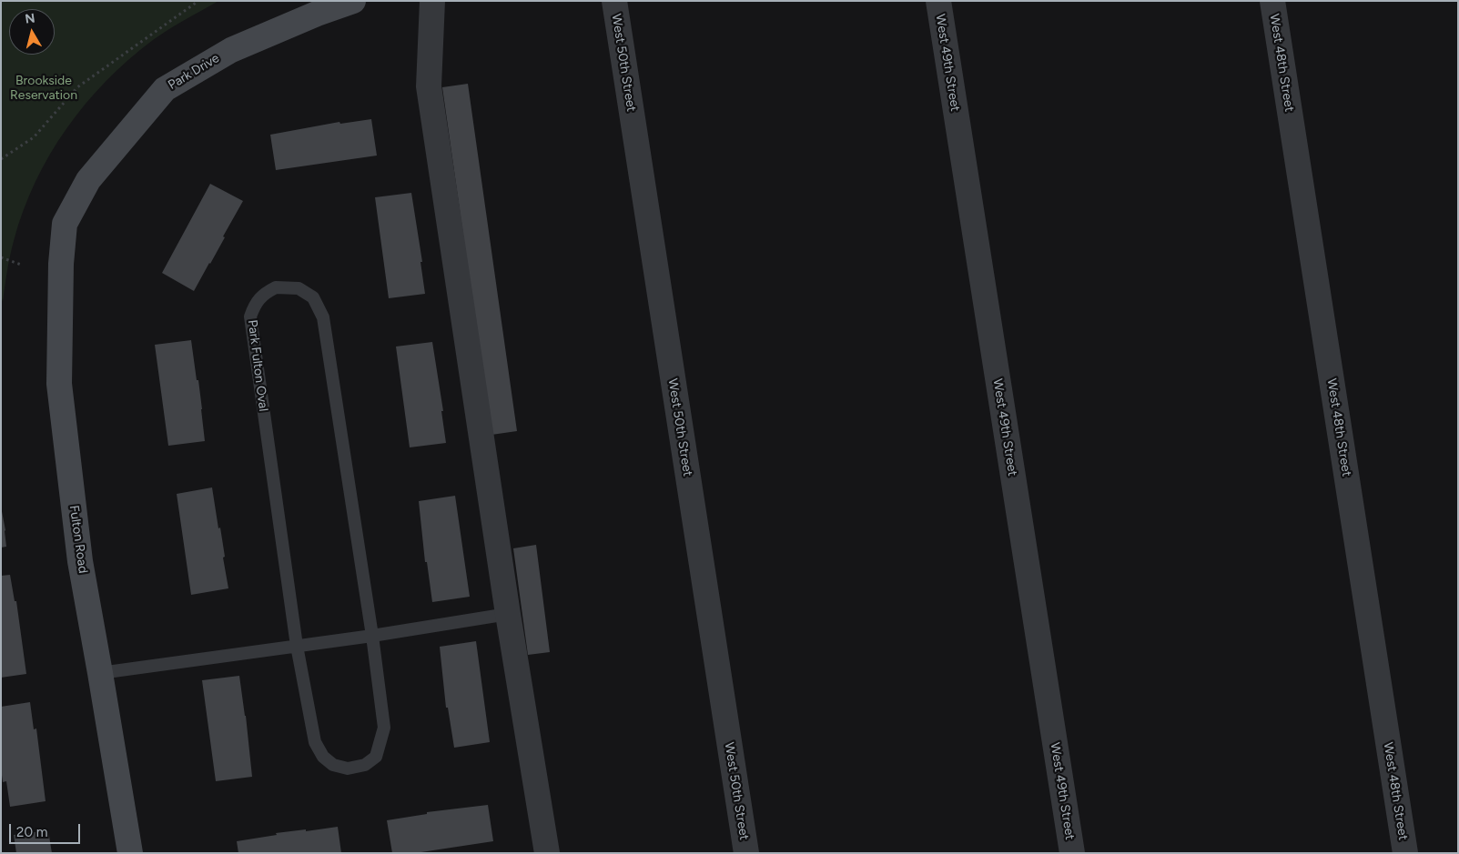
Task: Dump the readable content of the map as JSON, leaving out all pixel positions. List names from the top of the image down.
{
  "streets": {
    "main road": ["Park Drive", "Fulton Road"],
    "street": ["West 50th Street", "West 49th Street", "West 48th Street"],
    "lane": ["Park Fulton Oval"]
  },
  "crossings": [
    ["Park Drive", "Fulton Road"]
  ],
  "parks": ["Brookside Reservation"],
  "scale_bar": "20 m",
  "north": "top"
}
